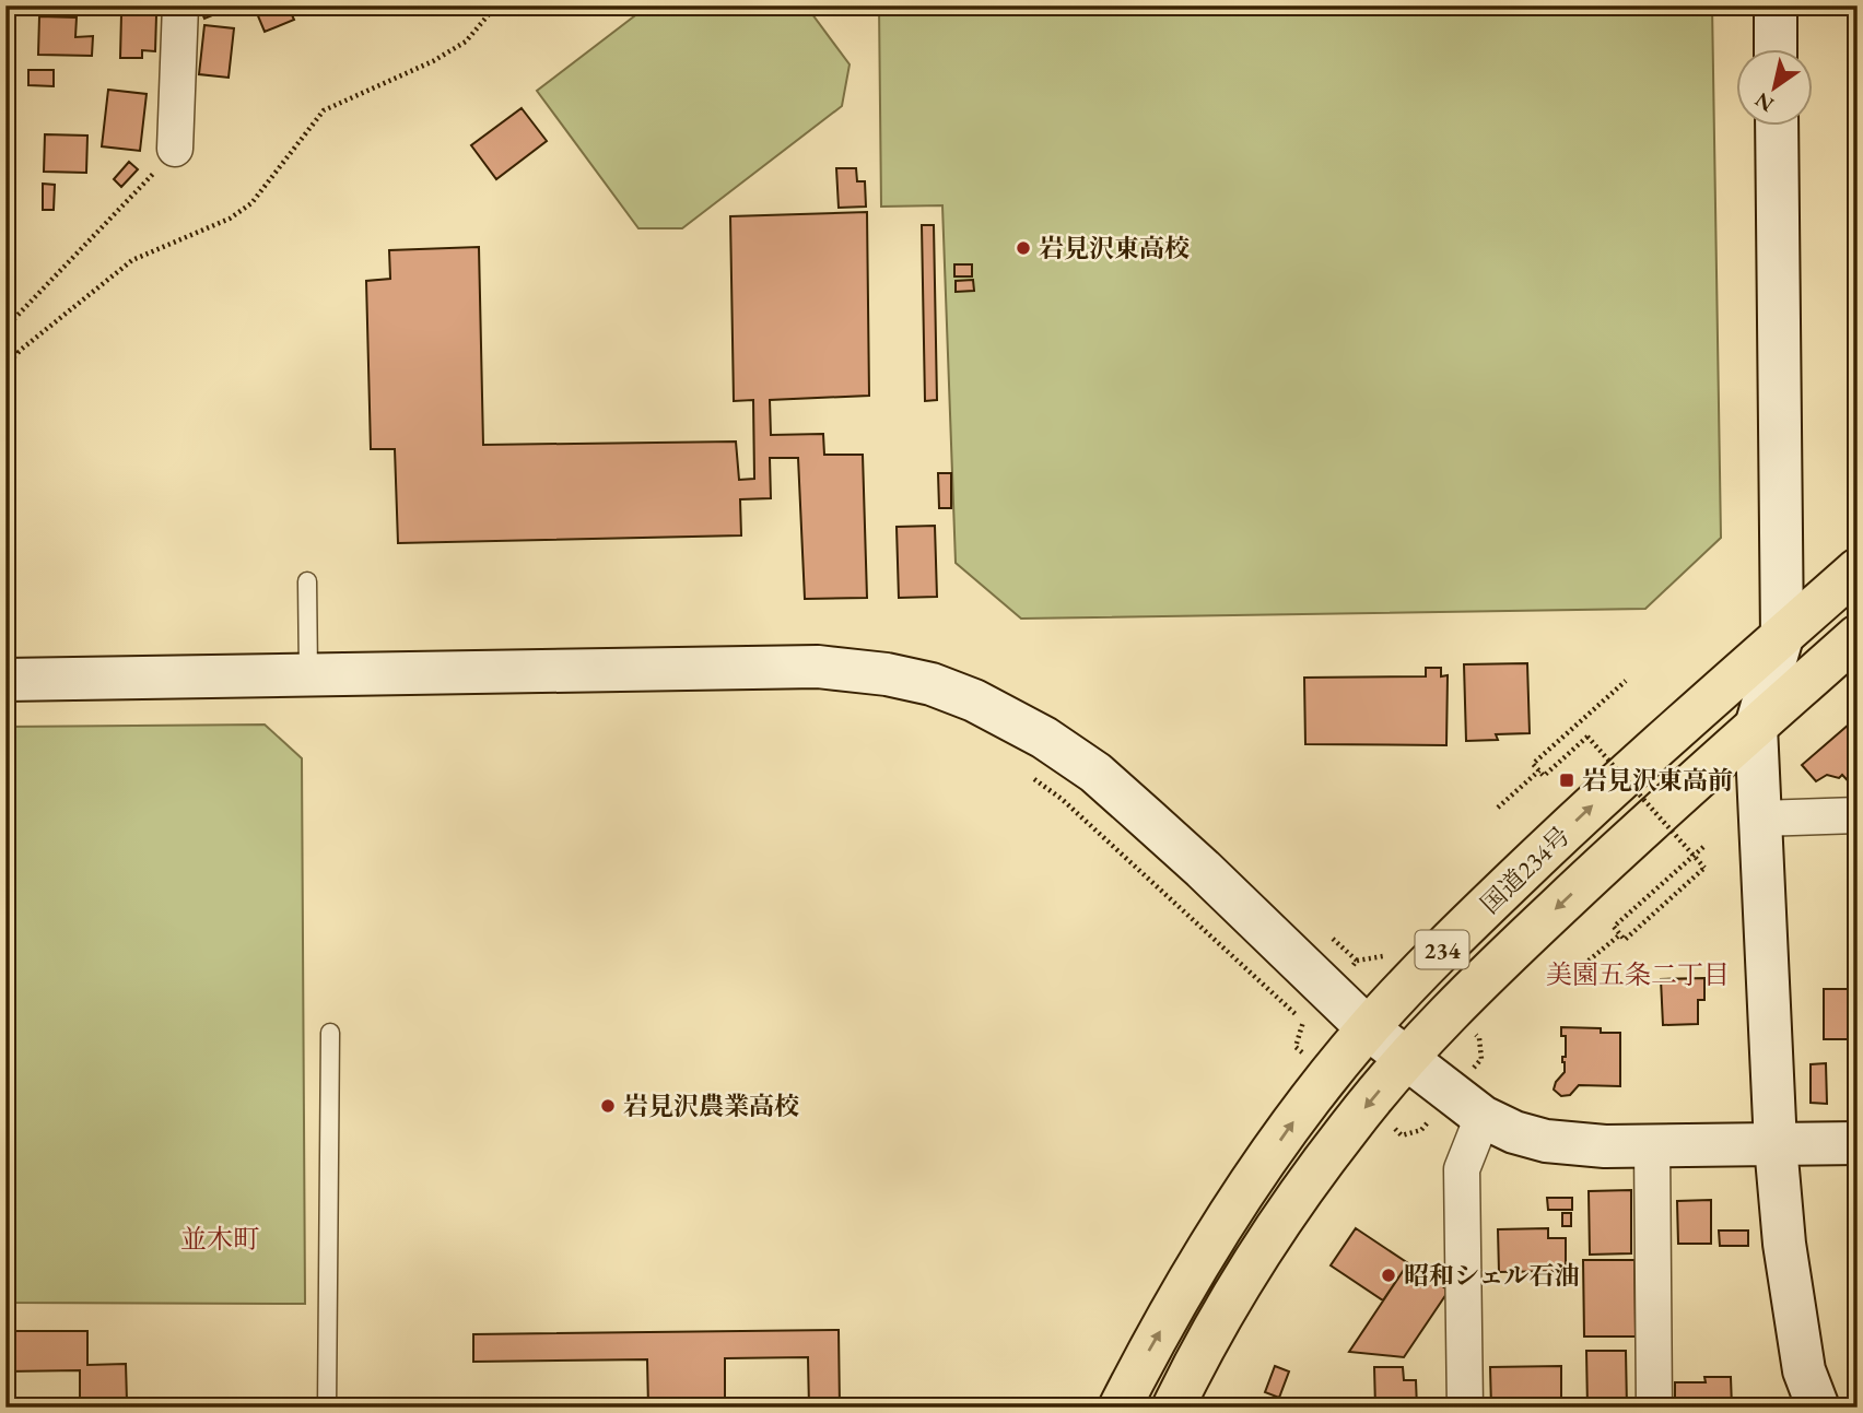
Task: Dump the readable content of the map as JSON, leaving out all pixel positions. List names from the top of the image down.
{
  "streets": {
    "highway": ["国道234号", "234"]
  },
  "districts": ["美園五条二丁目", "並木町"],
  "places": {
    "other": ["岩見沢東高校", "岩見沢農業高校", "昭和シェル石油"],
    "transit": ["岩見沢東高前"]
  },
  "north": "bottom left"
}
